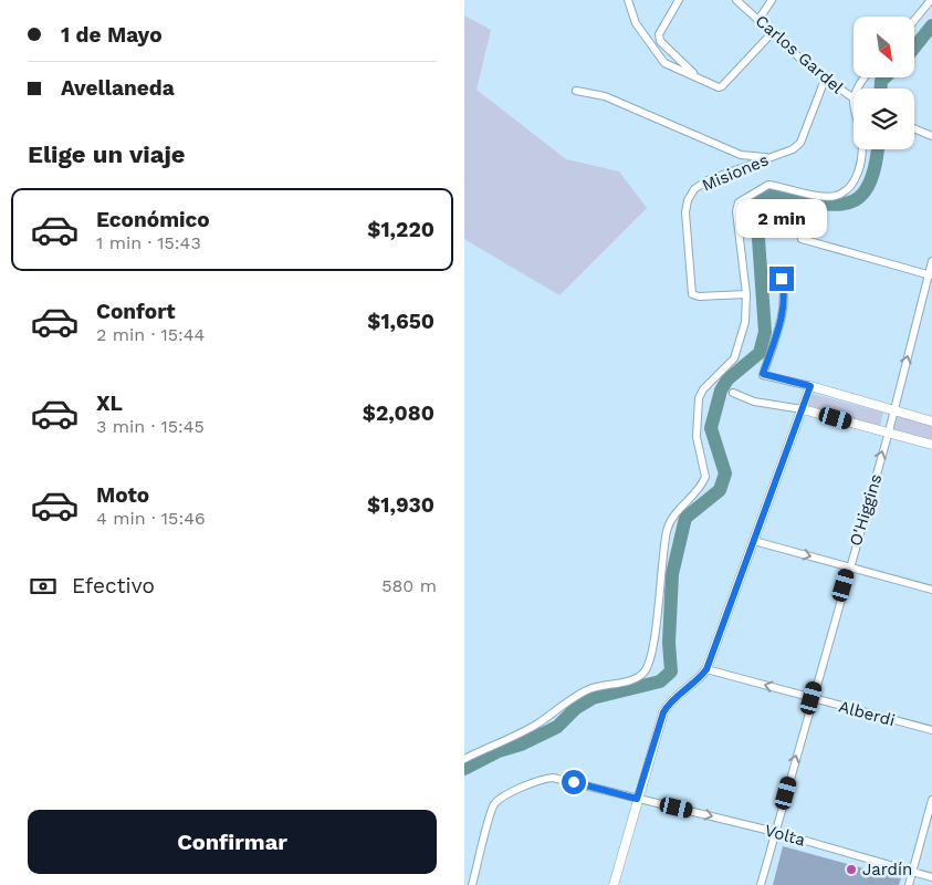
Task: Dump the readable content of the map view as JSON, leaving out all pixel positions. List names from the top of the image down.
{
  "streets": {
    "street": [
      "Carlos Gardel",
      "Misiones",
      "O'Higgins",
      "Alberdi",
      "Volta"
    ]
  },
  "crossings": [
    ["Carlos Gardel", "Misiones"],
    ["O'Higgins", "Alberdi"],
    ["O'Higgins", "Volta"]
  ],
  "one_way": ["O'Higgins", "Alberdi"],
  "places": ["Jardín"],
  "north": "bottom right",
  "page": {
    "banner": ["1 de Mayo", "Avellaneda"],
    "heading": "Elige un viaje",
    "list": [
      {
        "name": "Económico",
        "note": "1 min · 15:43",
        "value": "$1,220"
      },
      {
        "name": "Confort",
        "note": "2 min · 15:44",
        "value": "$1,650"
      },
      {
        "name": "XL",
        "note": "3 min · 15:45",
        "value": "$2,080"
      },
      {
        "name": "Moto",
        "note": "4 min · 15:46",
        "value": "$1,930"
      }
    ],
    "bubble": "2 min",
    "pay": ["Efectivo", "580 m"],
    "buttons": "Confirmar"
  }
}
